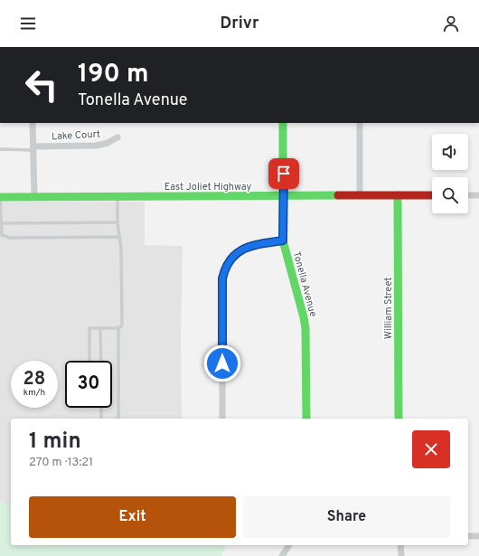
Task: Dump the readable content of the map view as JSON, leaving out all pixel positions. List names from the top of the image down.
{
  "streets": {
    "street": [
      "Lake Court",
      "East Joliet Highway",
      "Tonella Avenue",
      "William Street"
    ]
  },
  "crossings": [
    ["East Joliet Highway", "Tonella Avenue"],
    ["East Joliet Highway", "William Street"]
  ],
  "page": {
    "header": "Drivr",
    "turn": ["190 m", "Tonella Avenue"],
    "speed": "28 km/h",
    "limit": "30",
    "heading": ["1 min", "270 m · 13:21"],
    "buttons": ["Exit", "Share"]
  }
}
